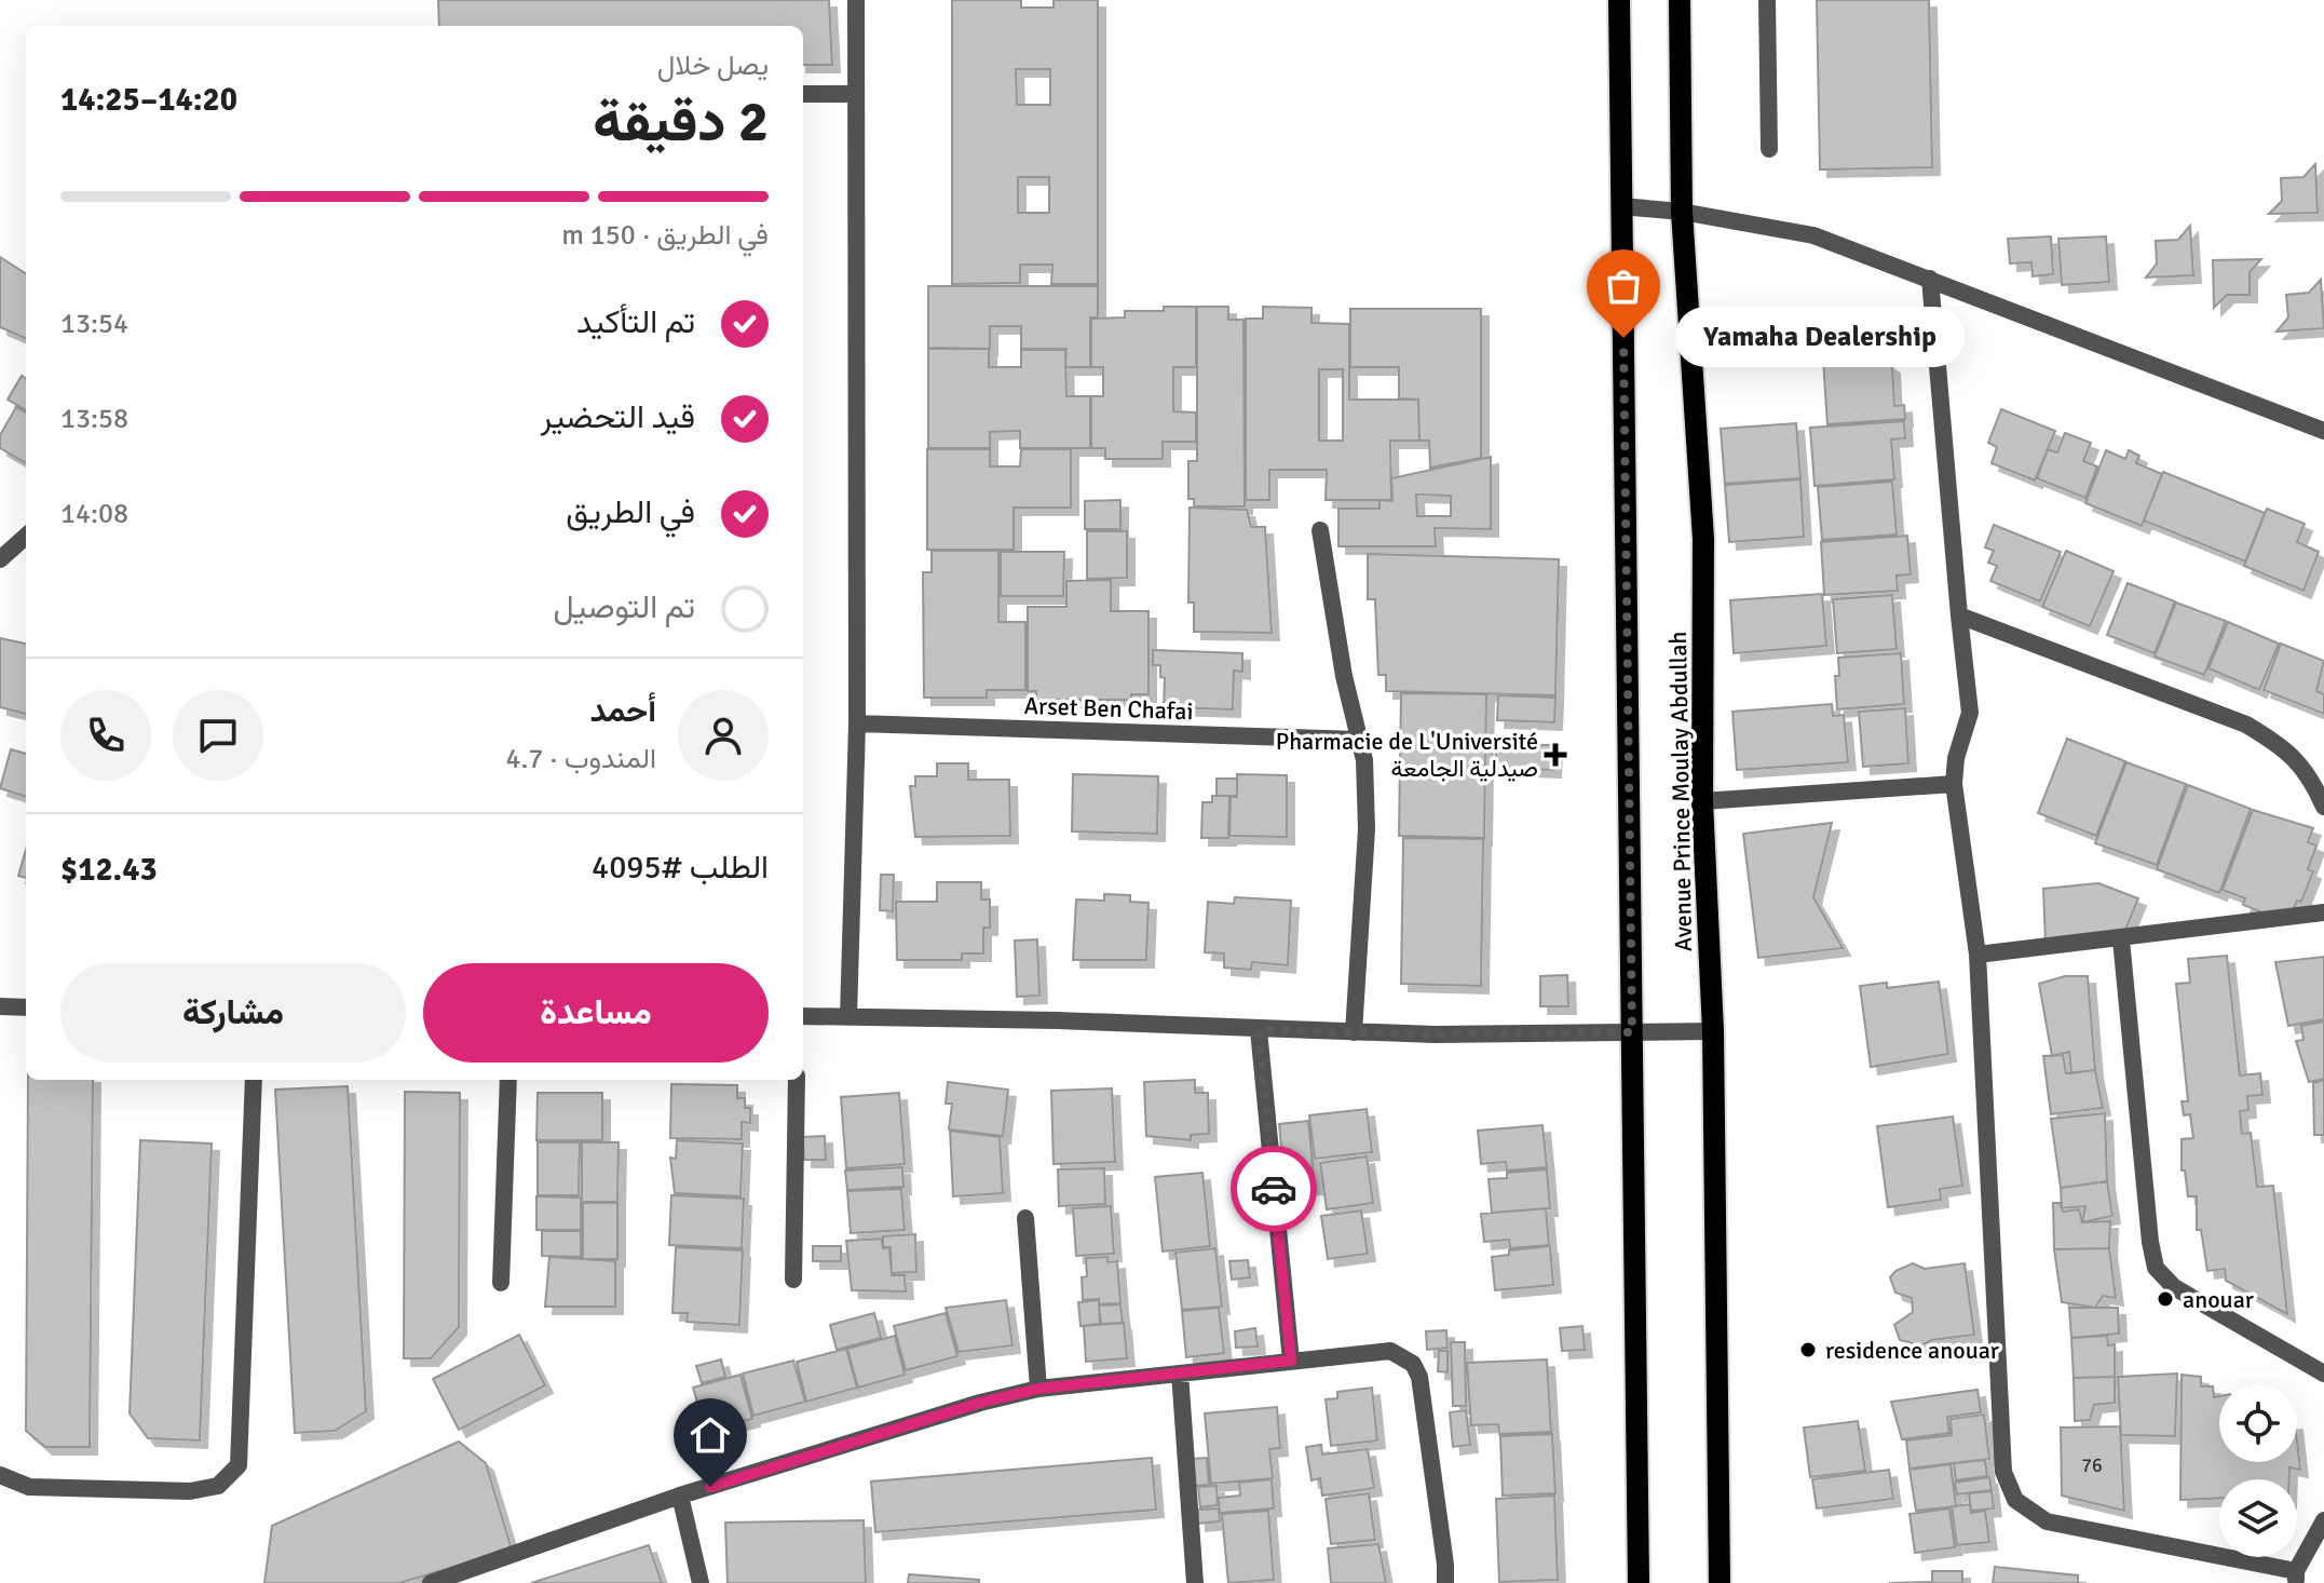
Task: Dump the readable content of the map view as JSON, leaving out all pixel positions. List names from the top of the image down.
{
  "streets": {
    "main road": ["Avenue Prince Moulay Abdullah"],
    "street": ["Arset Ben Chafai"]
  },
  "places": {
    "other": ["Yamaha Dealership", "anouar", "residence anouar"],
    "health": ["Pharmacie de L'Université صيدلية الجامعة"]
  },
  "house_numbers": ["76"],
  "page": {
    "heading": ["2 دقيقة", "يصل خلال", "14:20–14:25"],
    "panel": [
      "أحمد",
      "المندوب · 4.7",
      "الطلب #4095",
      "$12.43"
    ],
    "bar": "في الطريق · 150 m",
    "list": [
      ["تم التأكيد", "13:54"],
      ["قيد التحضير", "13:58"],
      ["في الطريق", "14:08"],
      "تم التوصيل"
    ],
    "bubble": "Yamaha Dealership",
    "buttons": ["مساعدة", "مشاركة"]
  }
}
